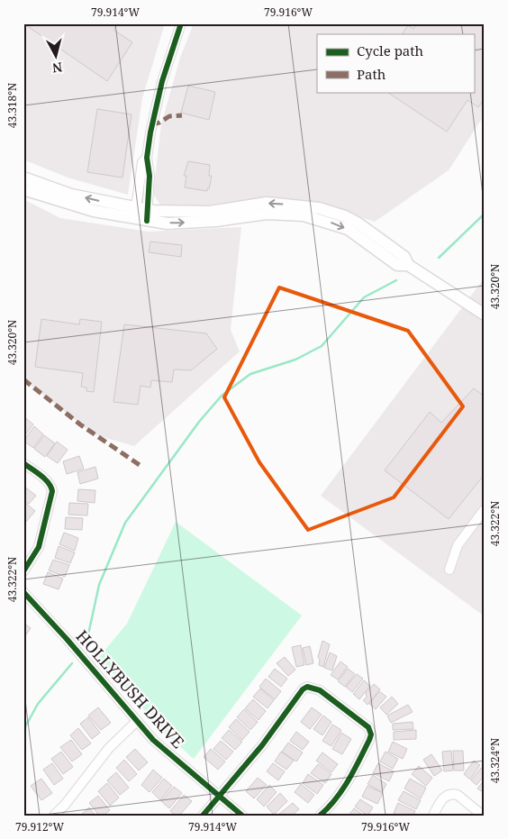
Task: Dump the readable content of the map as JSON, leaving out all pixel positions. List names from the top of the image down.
{
  "streets": {
    "street": ["HOLLYBUSH DRIVE"]
  },
  "legend": ["Cycle path", "Path"],
  "north": "bottom",
  "coordinates": [
    "79.914°W",
    "79.916°W",
    "43.318°N",
    "43.320°N",
    "43.322°N",
    "43.324°N",
    "79.912°W"
  ]
}
